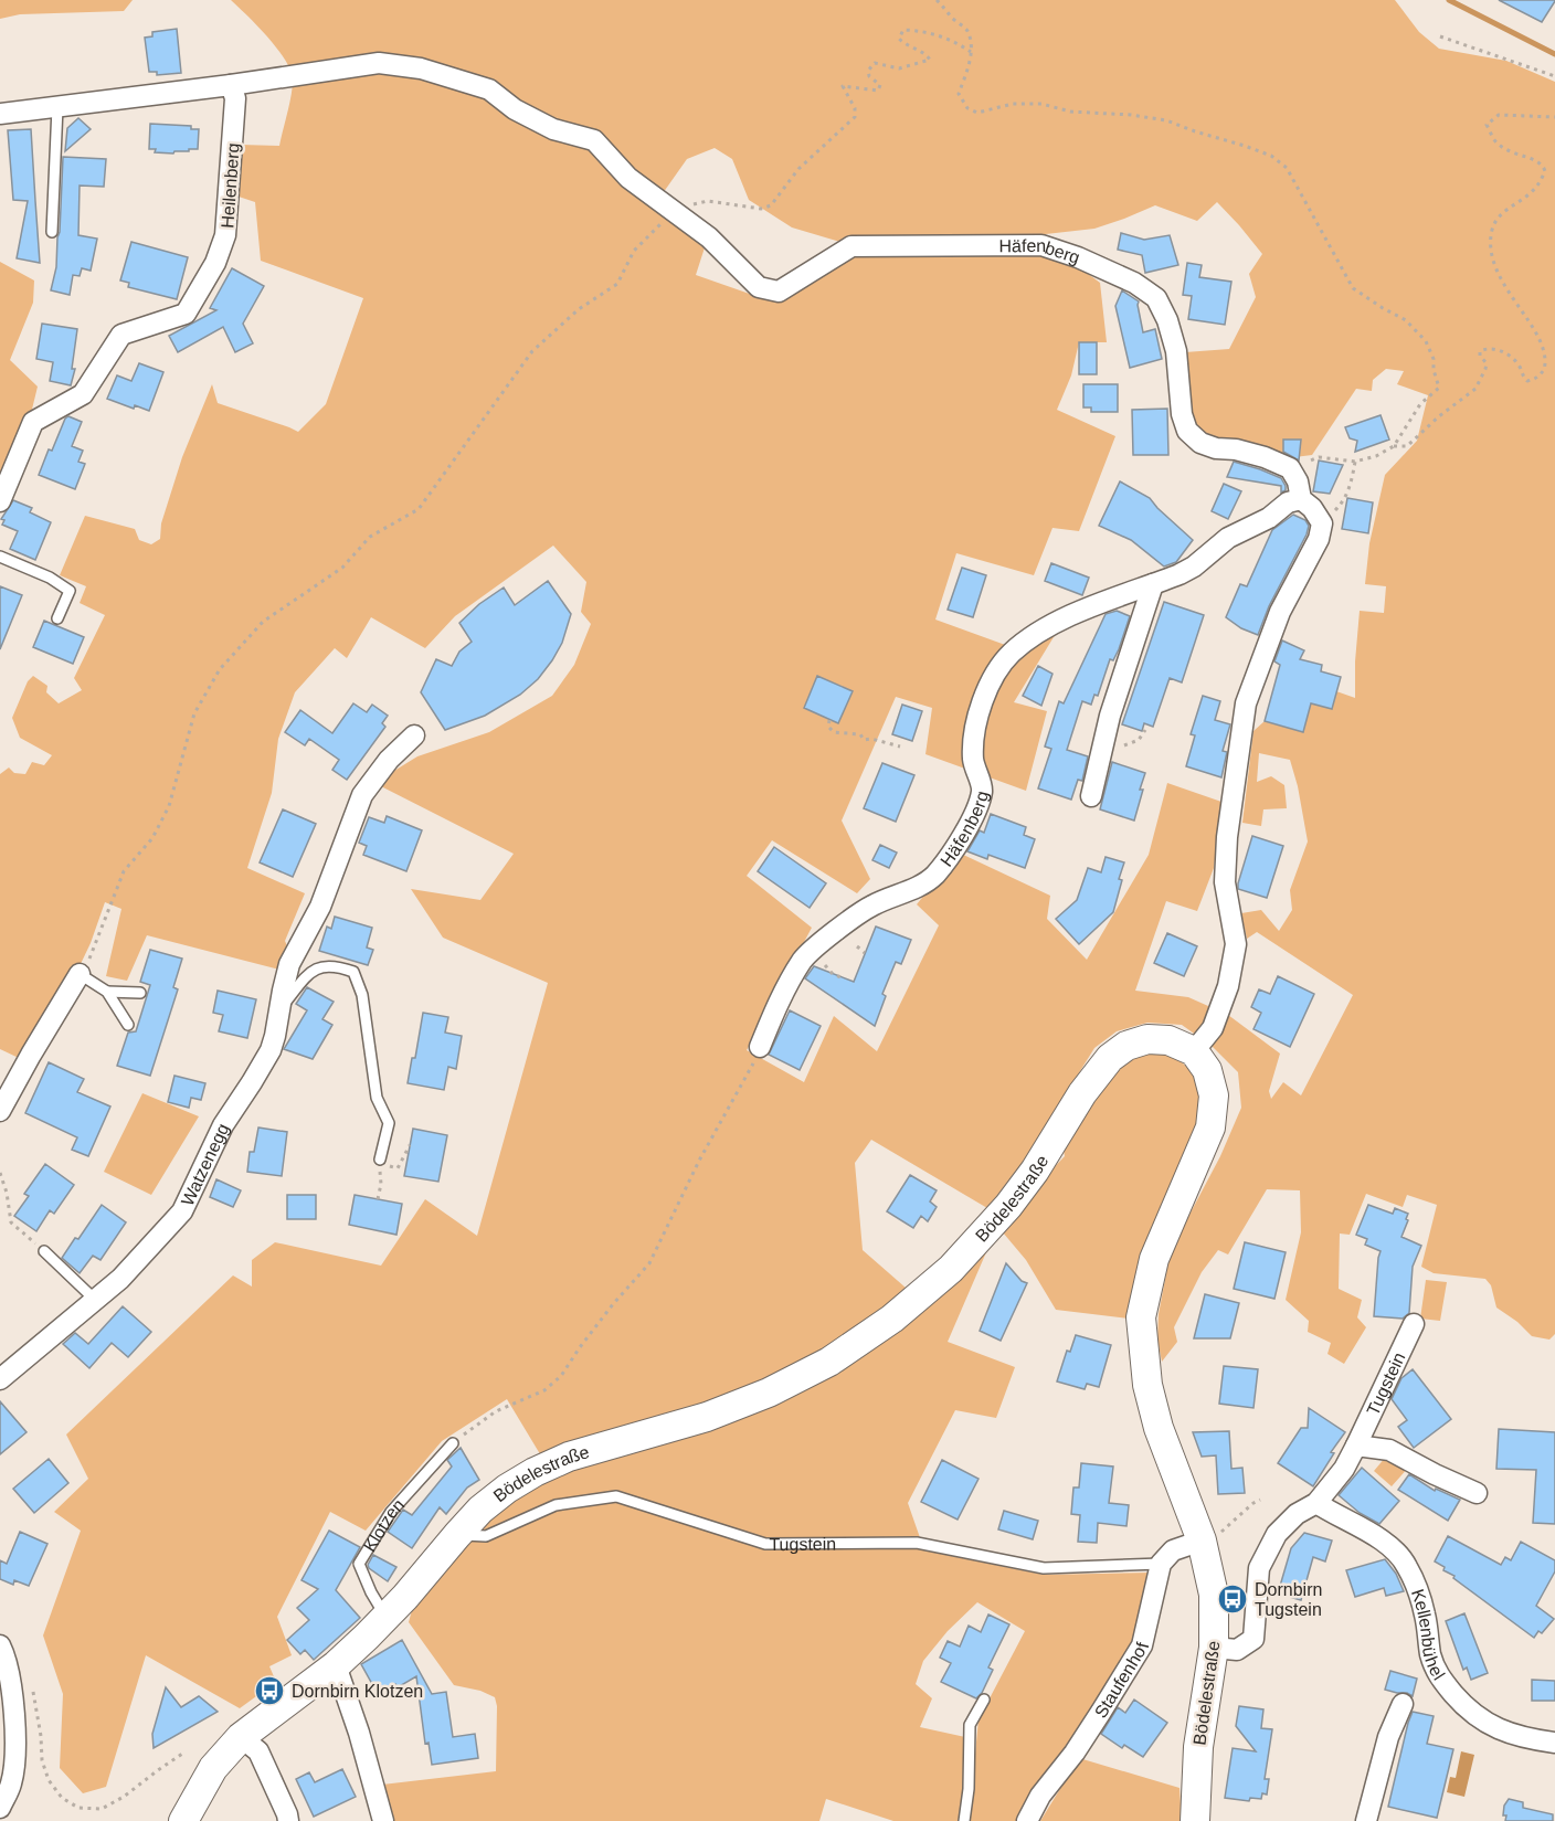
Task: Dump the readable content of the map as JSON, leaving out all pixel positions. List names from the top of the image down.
{
  "streets": {
    "main road": ["Bödelestraße"],
    "street": [
      "Heilenberg",
      "Häfenberg",
      "Watzenegg",
      "Tugstein",
      "Kellenbühel",
      "Staufenhof"
    ],
    "lane": ["Klotzen"]
  },
  "crossings": [
    ["Bödelestraße", "Tugstein"],
    ["Bödelestraße", "Klotzen"],
    ["Tugstein", "Kellenbühel"],
    ["Tugstein", "Staufenhof"]
  ],
  "places": {
    "bus stop": ["Dornbirn Tugstein", "Dornbirn Klotzen"]
  }
}
